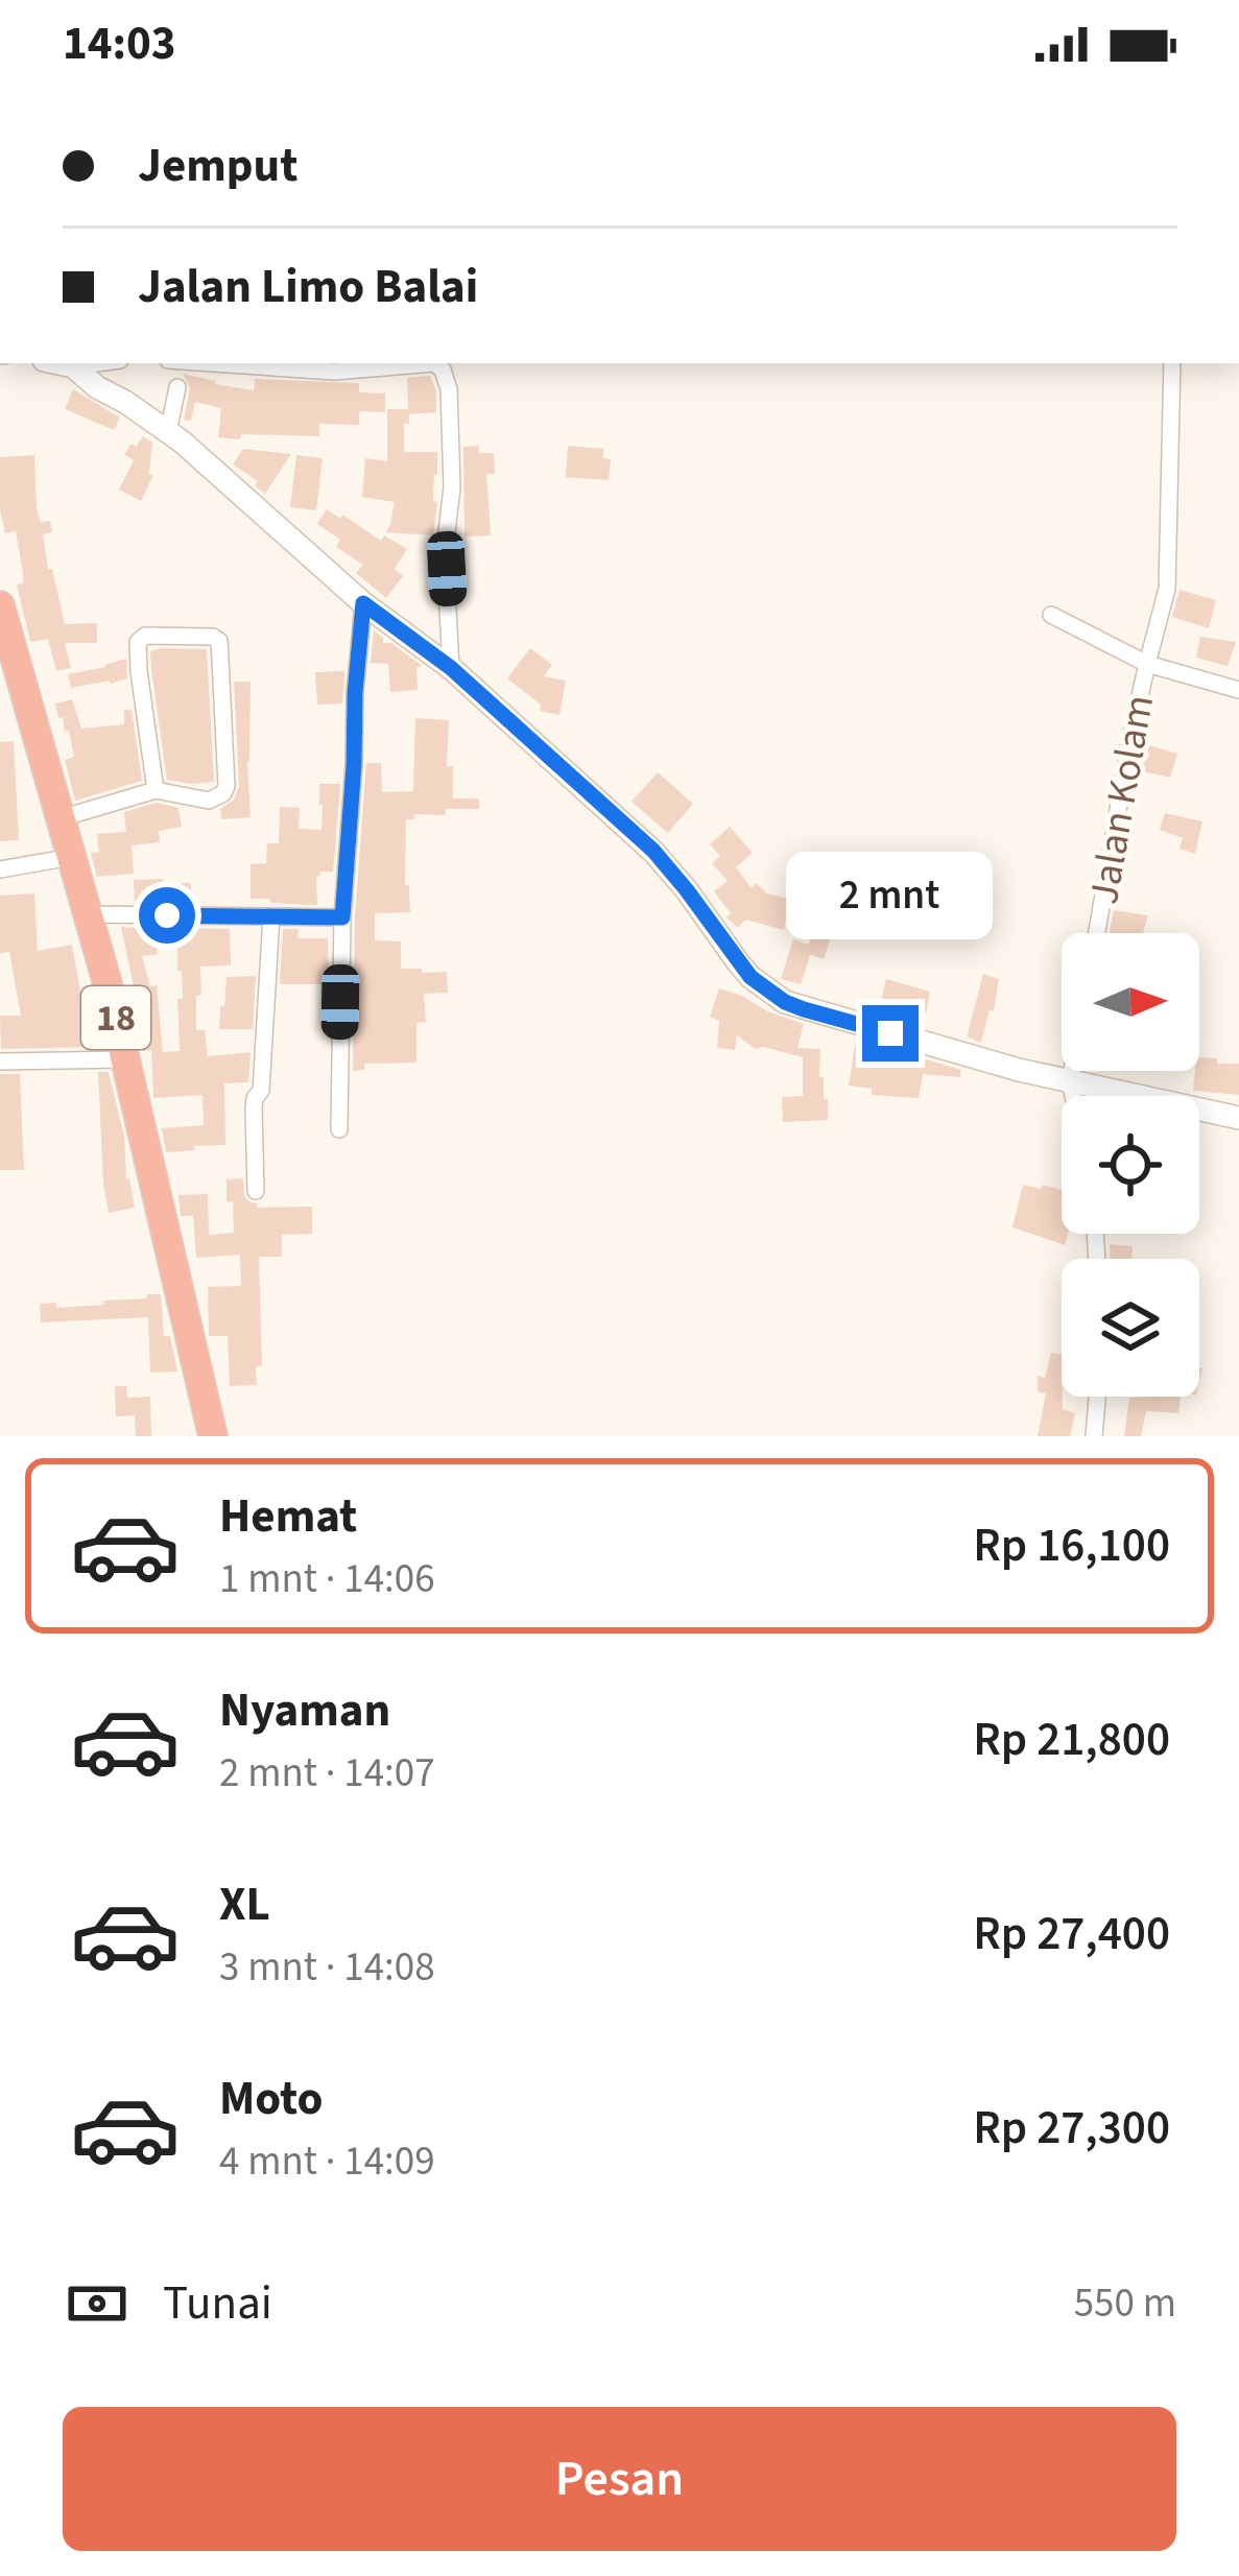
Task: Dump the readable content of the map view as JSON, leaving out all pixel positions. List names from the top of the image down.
{
  "streets": {
    "highway": ["18"],
    "street": ["Jalan Kolam"]
  },
  "north": "right",
  "page": {
    "status": "14:03",
    "banner": ["Jemput", "Jalan Limo Balai"],
    "bubble": "2 mnt",
    "list": [
      {
        "name": "Hemat",
        "note": "1 mnt · 14:06",
        "value": "Rp 16,100"
      },
      {
        "name": "Nyaman",
        "note": "2 mnt · 14:07",
        "value": "Rp 21,800"
      },
      {
        "name": "XL",
        "note": "3 mnt · 14:08",
        "value": "Rp 27,400"
      },
      {
        "name": "Moto",
        "note": "4 mnt · 14:09",
        "value": "Rp 27,300"
      }
    ],
    "pay": ["Tunai", "550 m"],
    "buttons": "Pesan"
  }
}
